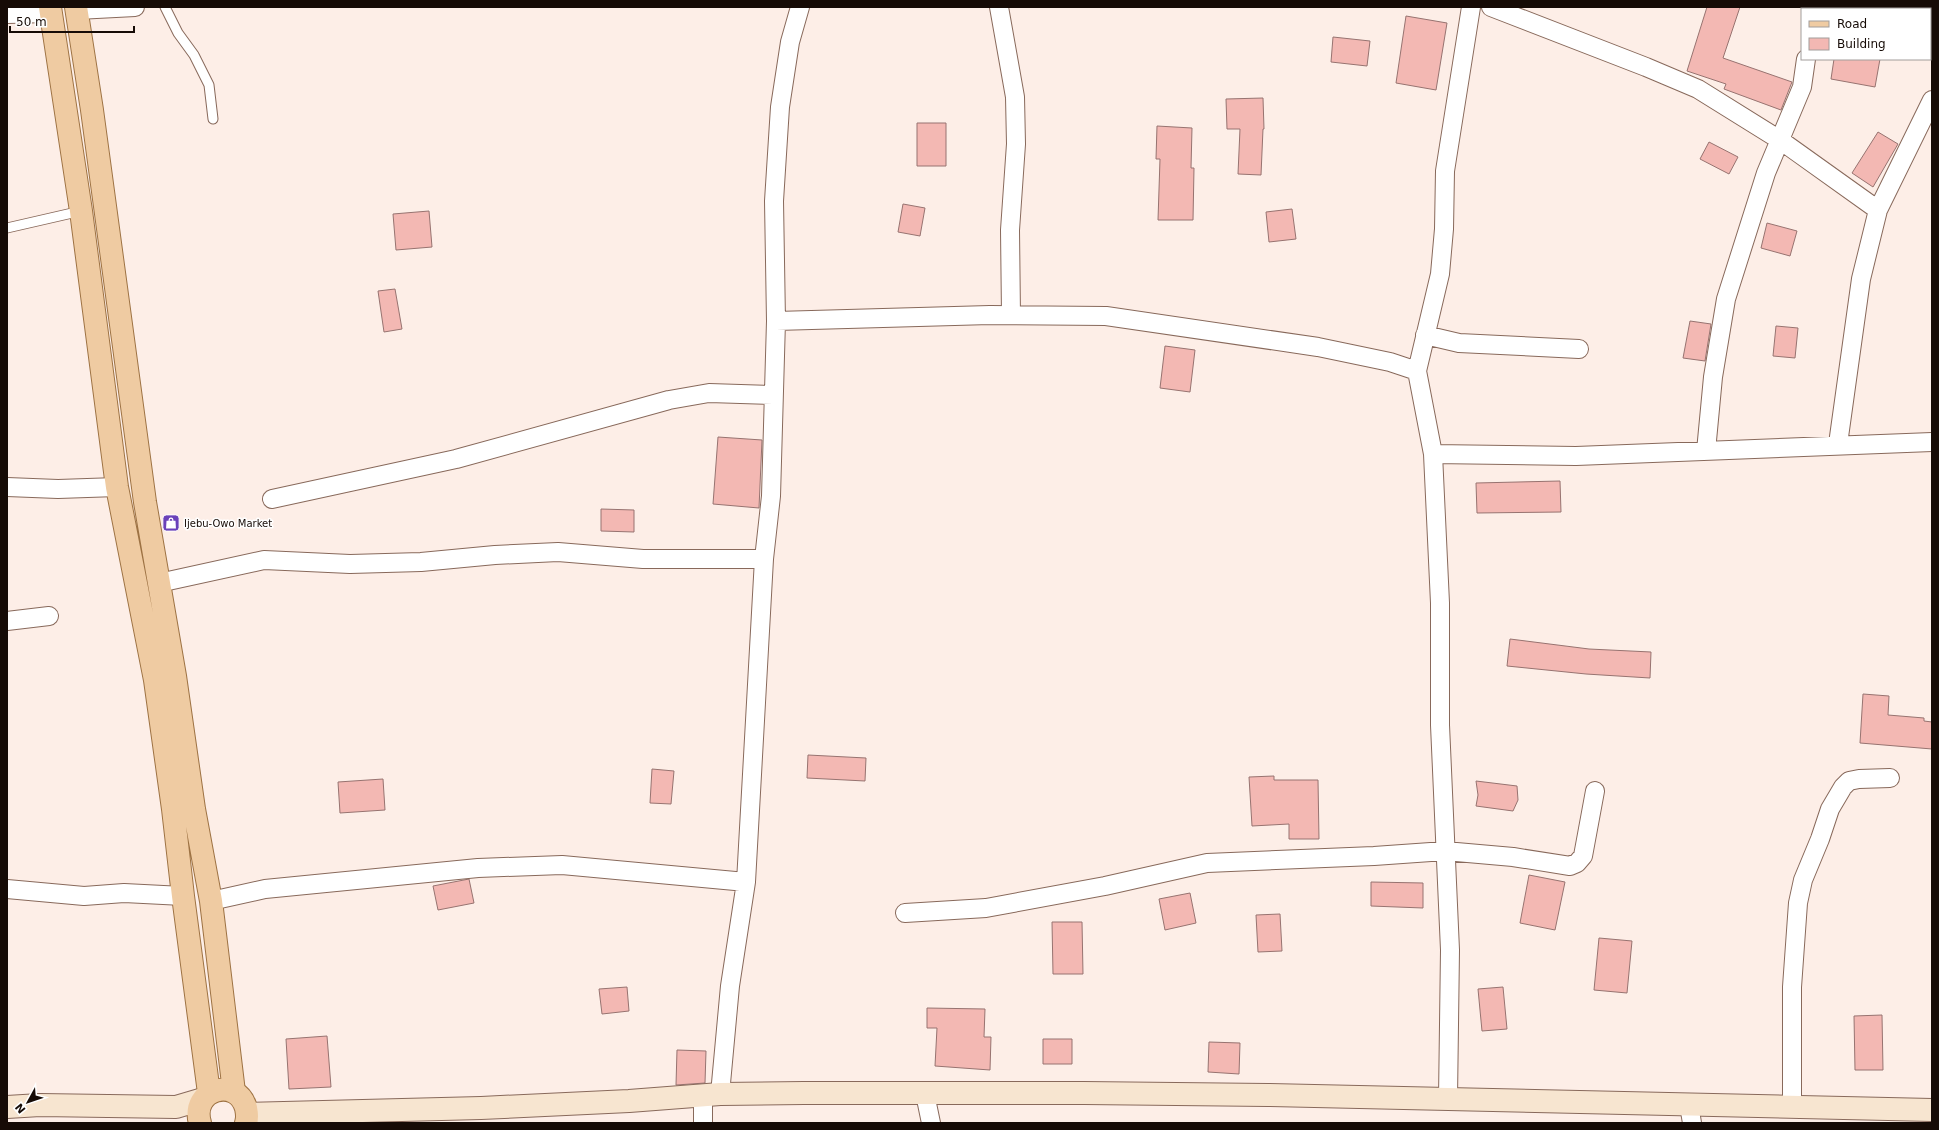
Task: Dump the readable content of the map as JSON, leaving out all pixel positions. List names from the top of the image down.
{
  "places": {
    "shop": ["Ijebu-Owo Market"]
  },
  "legend": ["Road", "Building"],
  "scale_bar": "50 m",
  "north": "bottom left"
}
